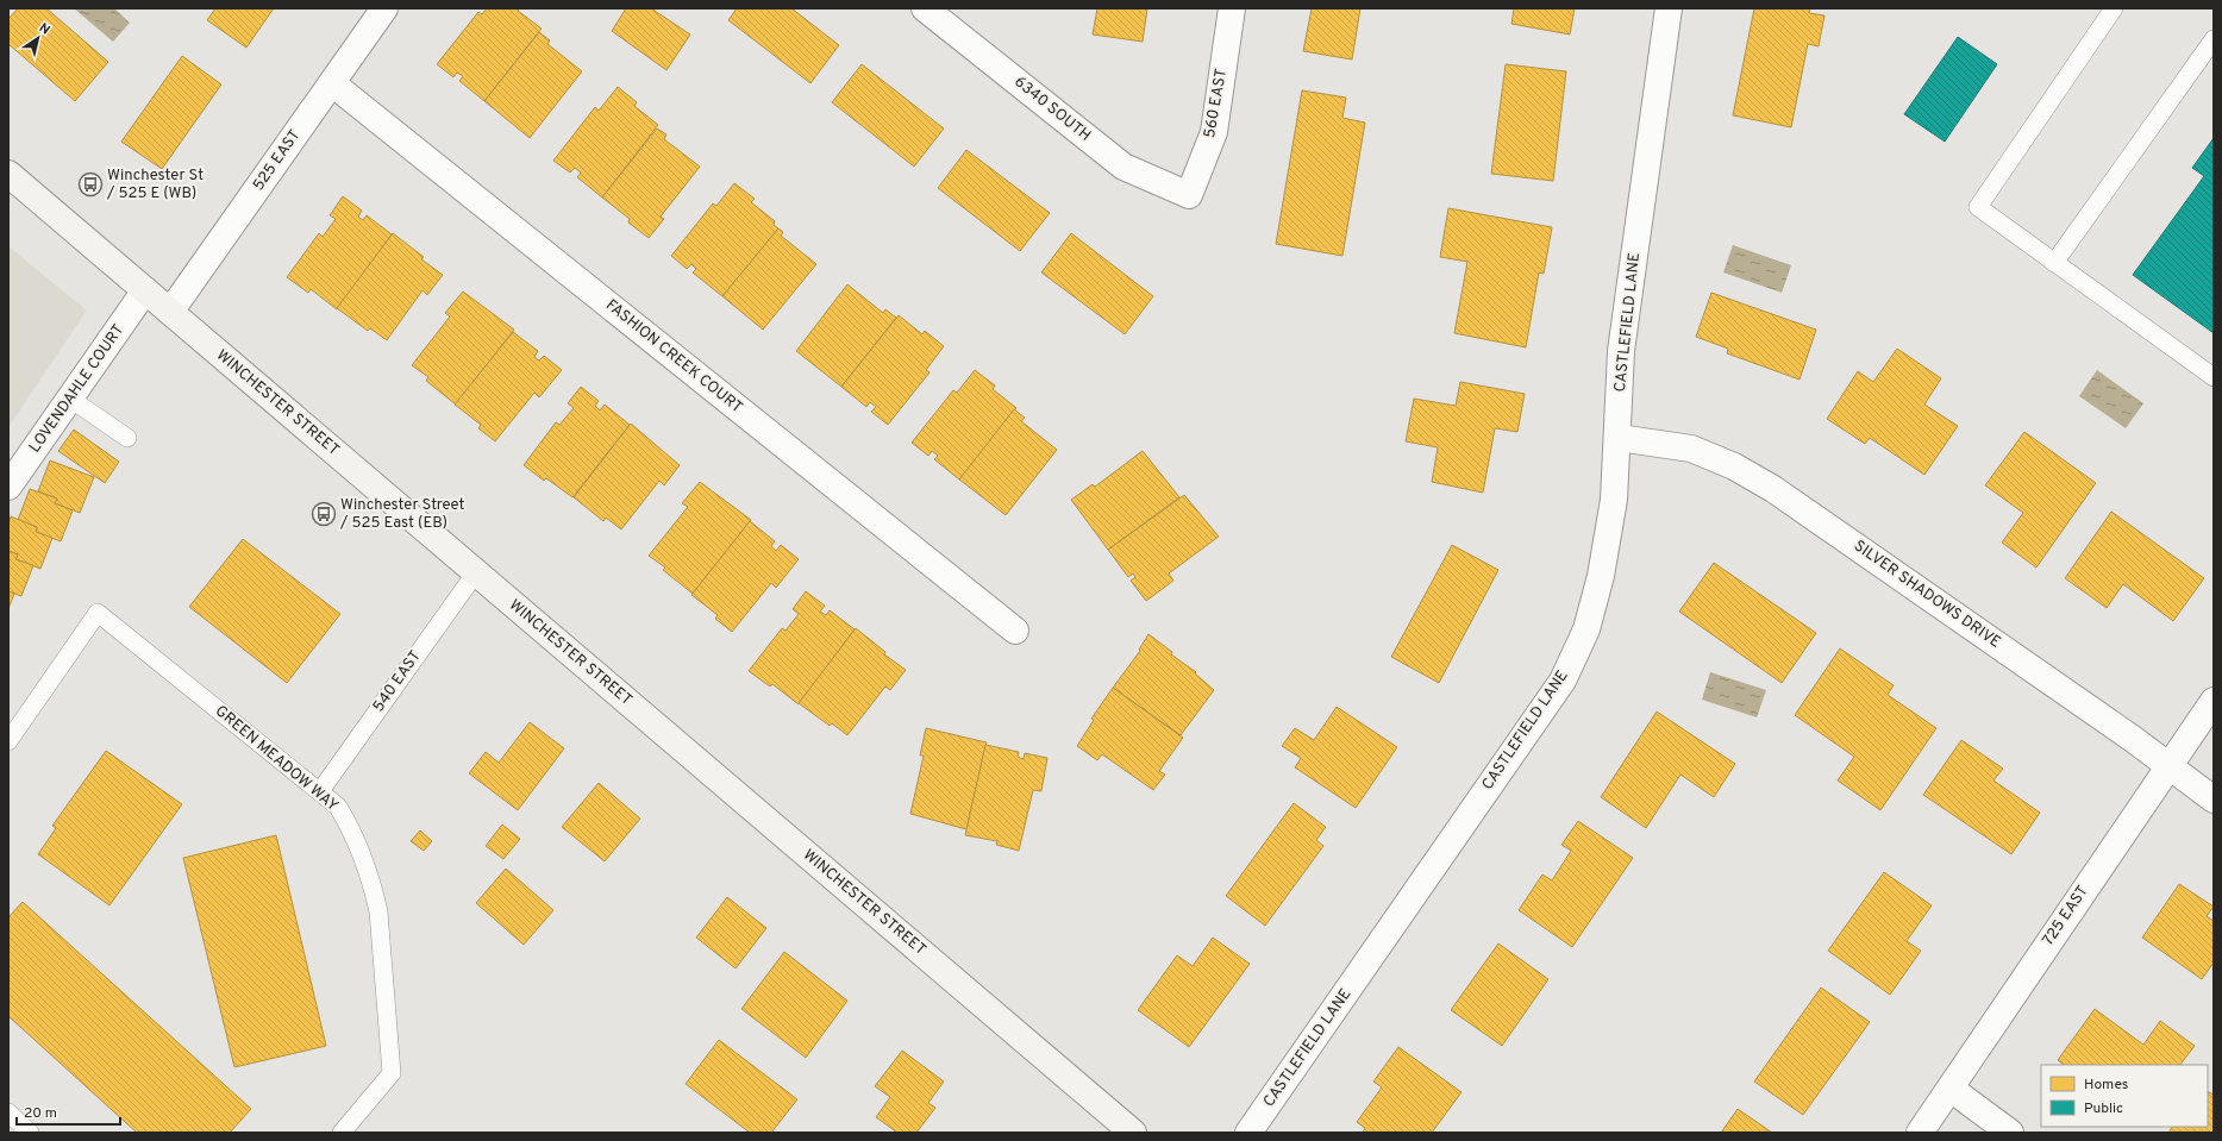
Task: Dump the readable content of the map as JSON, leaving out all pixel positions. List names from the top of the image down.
{
  "streets": {
    "main road": ["WINCHESTER STREET"],
    "street": [
      "560 EAST",
      "6340 SOUTH",
      "525 EAST",
      "CASTLEFIELD LANE",
      "FASHION CREEK COURT",
      "LOVENDAHLE COURT",
      "SILVER SHADOWS DRIVE",
      "725 EAST"
    ],
    "lane": ["540 EAST", "GREEN MEADOW WAY"]
  },
  "crossings": [
    ["560 EAST", "6340 SOUTH"],
    ["525 EAST", "FASHION CREEK COURT"],
    ["525 EAST", "WINCHESTER STREET"],
    ["CASTLEFIELD LANE", "SILVER SHADOWS DRIVE"],
    ["LOVENDAHLE COURT", "WINCHESTER STREET"],
    ["WINCHESTER STREET", "540 EAST"],
    ["SILVER SHADOWS DRIVE", "725 EAST"],
    ["540 EAST", "GREEN MEADOW WAY"]
  ],
  "places": {
    "bus stop": ["Winchester St / 525 E (WB)", "Winchester Street / 525 East (EB)"]
  },
  "legend": ["Homes", "Public"],
  "scale_bar": "20 m",
  "north": "top right"
}
